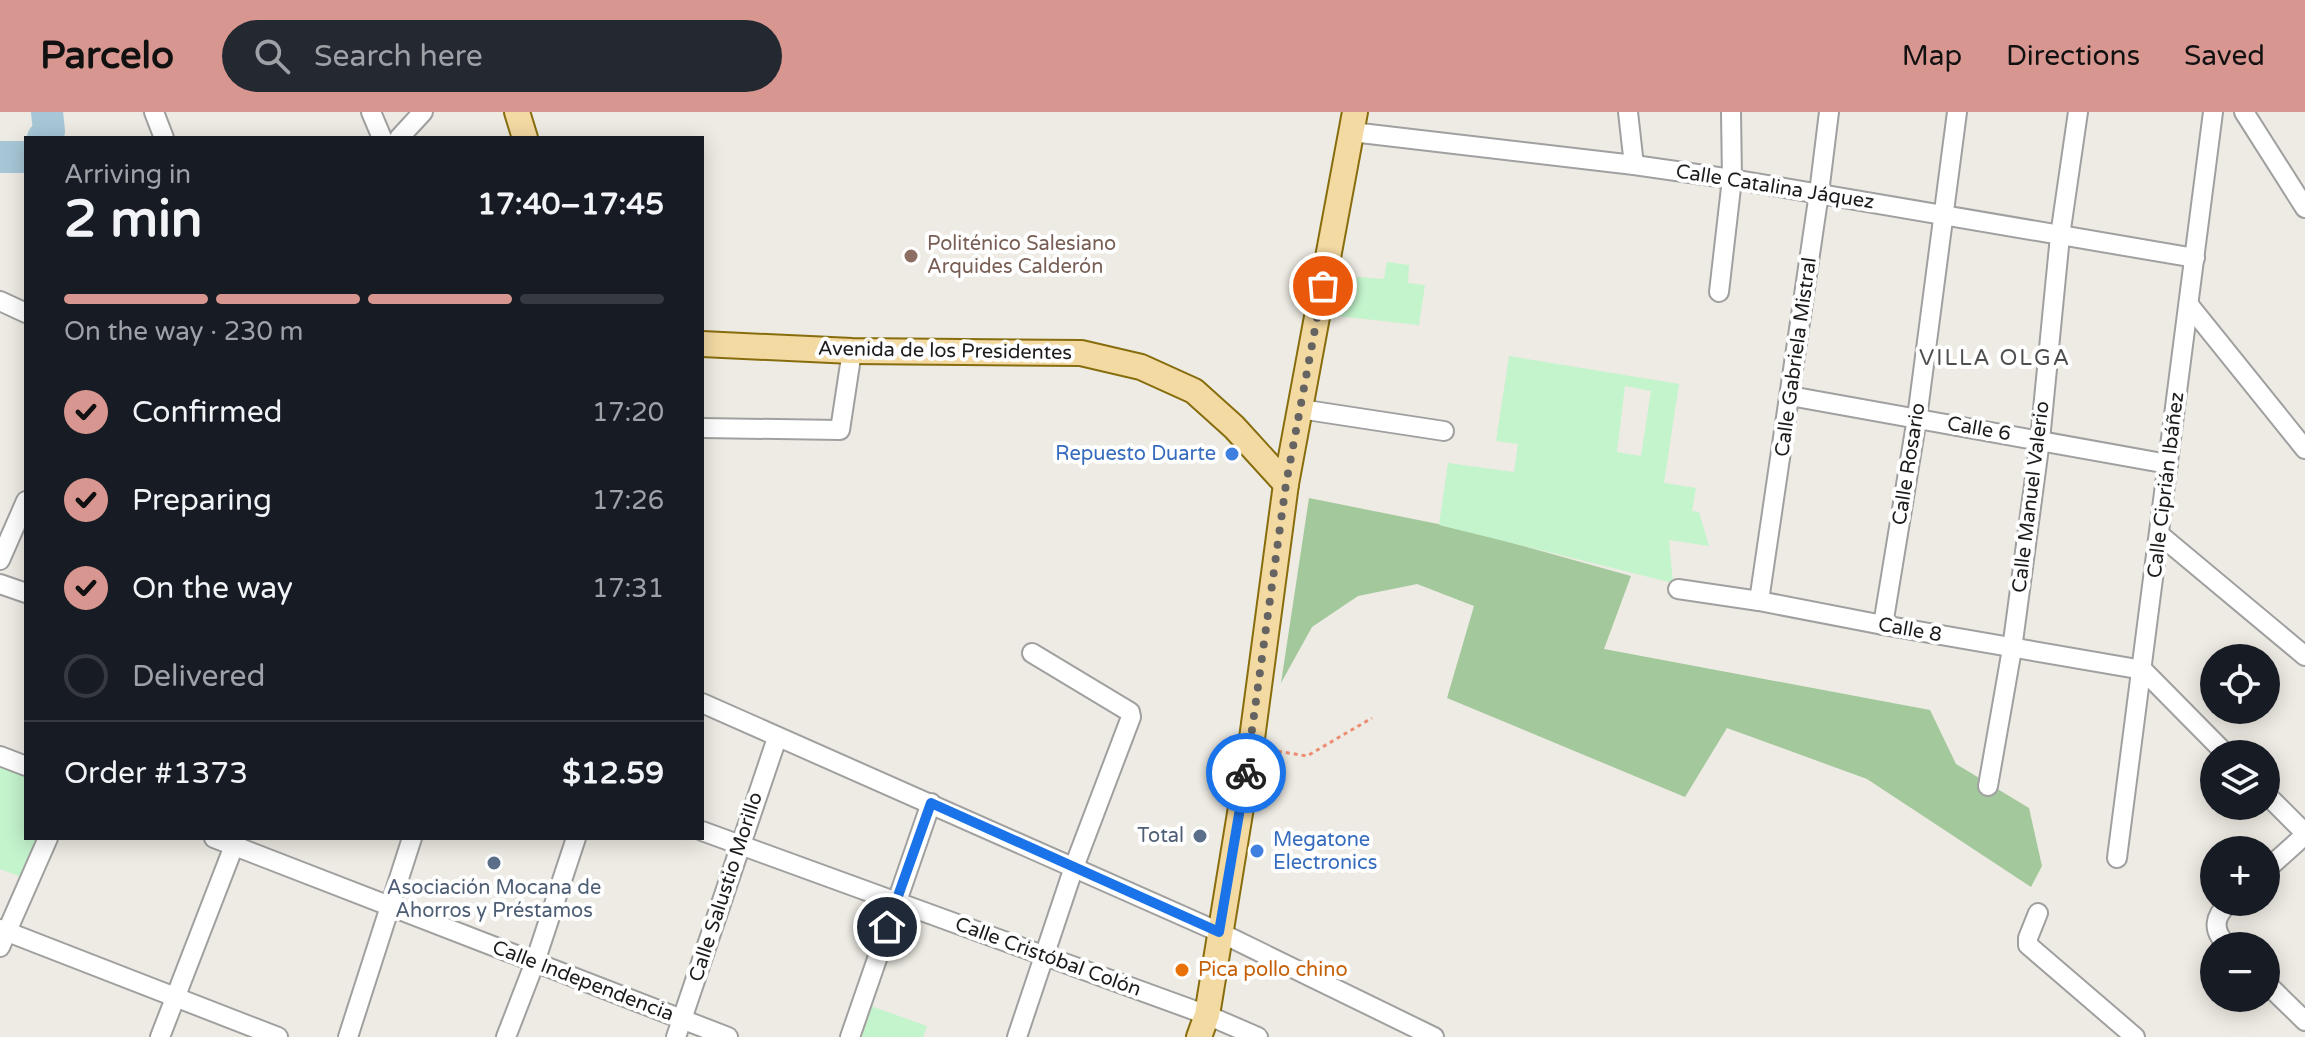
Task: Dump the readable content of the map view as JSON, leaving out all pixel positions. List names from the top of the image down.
{
  "streets": {
    "main road": ["Avenida de los Presidentes"],
    "street": [
      "Calle Catalina Jáquez",
      "Calle Gabriela Mistral",
      "Calle 6",
      "Calle Rosario",
      "Calle Ciprián Ibáñez",
      "Calle Manuel Valerio",
      "Calle 8",
      "Calle Salustio Morillo",
      "Calle Cristóbal Colón",
      "Calle Independencia"
    ]
  },
  "crossings": [
    ["Calle Catalina Jáquez", "Calle Gabriela Mistral"],
    ["Calle Catalina Jáquez", "Calle Rosario"],
    ["Calle Catalina Jáquez", "Calle Ciprián Ibáñez"],
    ["Calle Catalina Jáquez", "Calle Manuel Valerio"],
    ["Calle Gabriela Mistral", "Calle 6"],
    ["Calle Gabriela Mistral", "Calle 8"],
    ["Calle 6", "Calle Rosario"],
    ["Calle 6", "Calle Ciprián Ibáñez"],
    ["Calle 6", "Calle Manuel Valerio"],
    ["Calle Rosario", "Calle 8"],
    ["Calle Ciprián Ibáñez", "Calle 8"],
    ["Calle Manuel Valerio", "Calle 8"],
    ["Calle Salustio Morillo", "Calle Cristóbal Colón"],
    ["Calle Salustio Morillo", "Calle Independencia"]
  ],
  "districts": ["VILLA OLGA"],
  "places": [
    "Politénico Salesiano Arquides Calderón",
    "Repuesto Duarte",
    "Total",
    "Megatone Electronics",
    "Asociación Mocana de Ahorros y Préstamos",
    "Pica pollo chino"
  ],
  "page": {
    "header": "Parcelo",
    "search": "Search here",
    "nav": ["Map", "Directions", "Saved"],
    "heading": ["2 min", "Arriving in", "17:40–17:45"],
    "panel": ["Order #1373", "$12.59"],
    "bar": "On the way · 230 m",
    "list": [
      ["Confirmed", "17:20"],
      ["Preparing", "17:26"],
      ["On the way", "17:31"],
      "Delivered"
    ],
    "map_buttons": ["+", "−"]
  }
}
